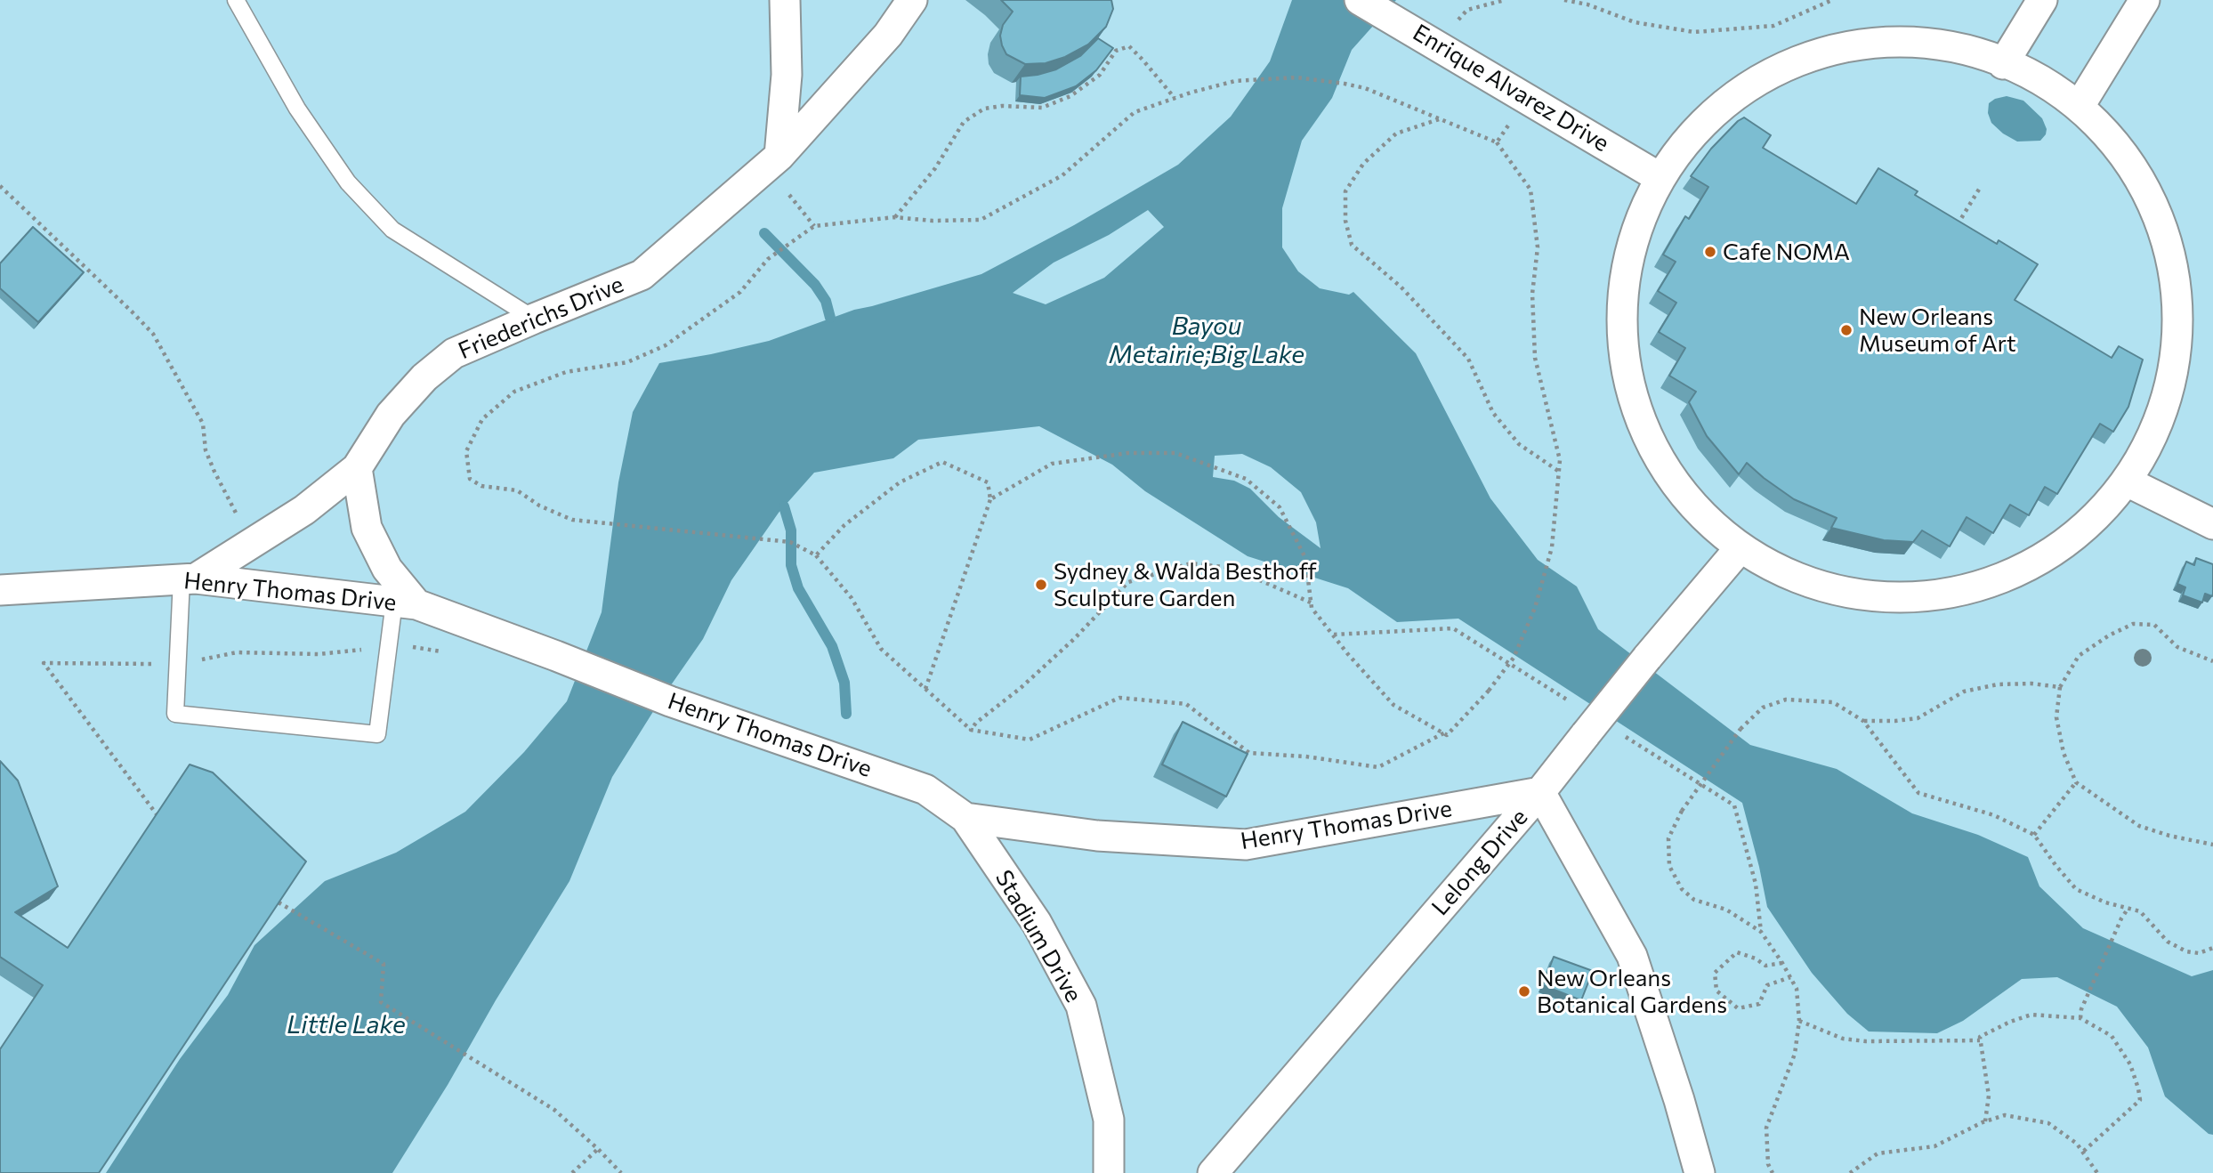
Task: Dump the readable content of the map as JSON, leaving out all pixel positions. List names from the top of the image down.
{
  "streets": {
    "street": [
      "Enrique Alvarez Drive",
      "Friederichs Drive",
      "Henry Thomas Drive",
      "Lelong Drive",
      "Stadium Drive"
    ]
  },
  "crossings": [
    ["Friederichs Drive", "Henry Thomas Drive"],
    ["Henry Thomas Drive", "Lelong Drive"],
    ["Henry Thomas Drive", "Stadium Drive"]
  ],
  "water": ["Bayou Metairie;Big Lake", "Little Lake"],
  "places": [
    "Cafe NOMA",
    "New Orleans Museum of Art",
    "Sydney & Walda Besthoff Sculpture Garden",
    "New Orleans Botanical Gardens"
  ]
}
